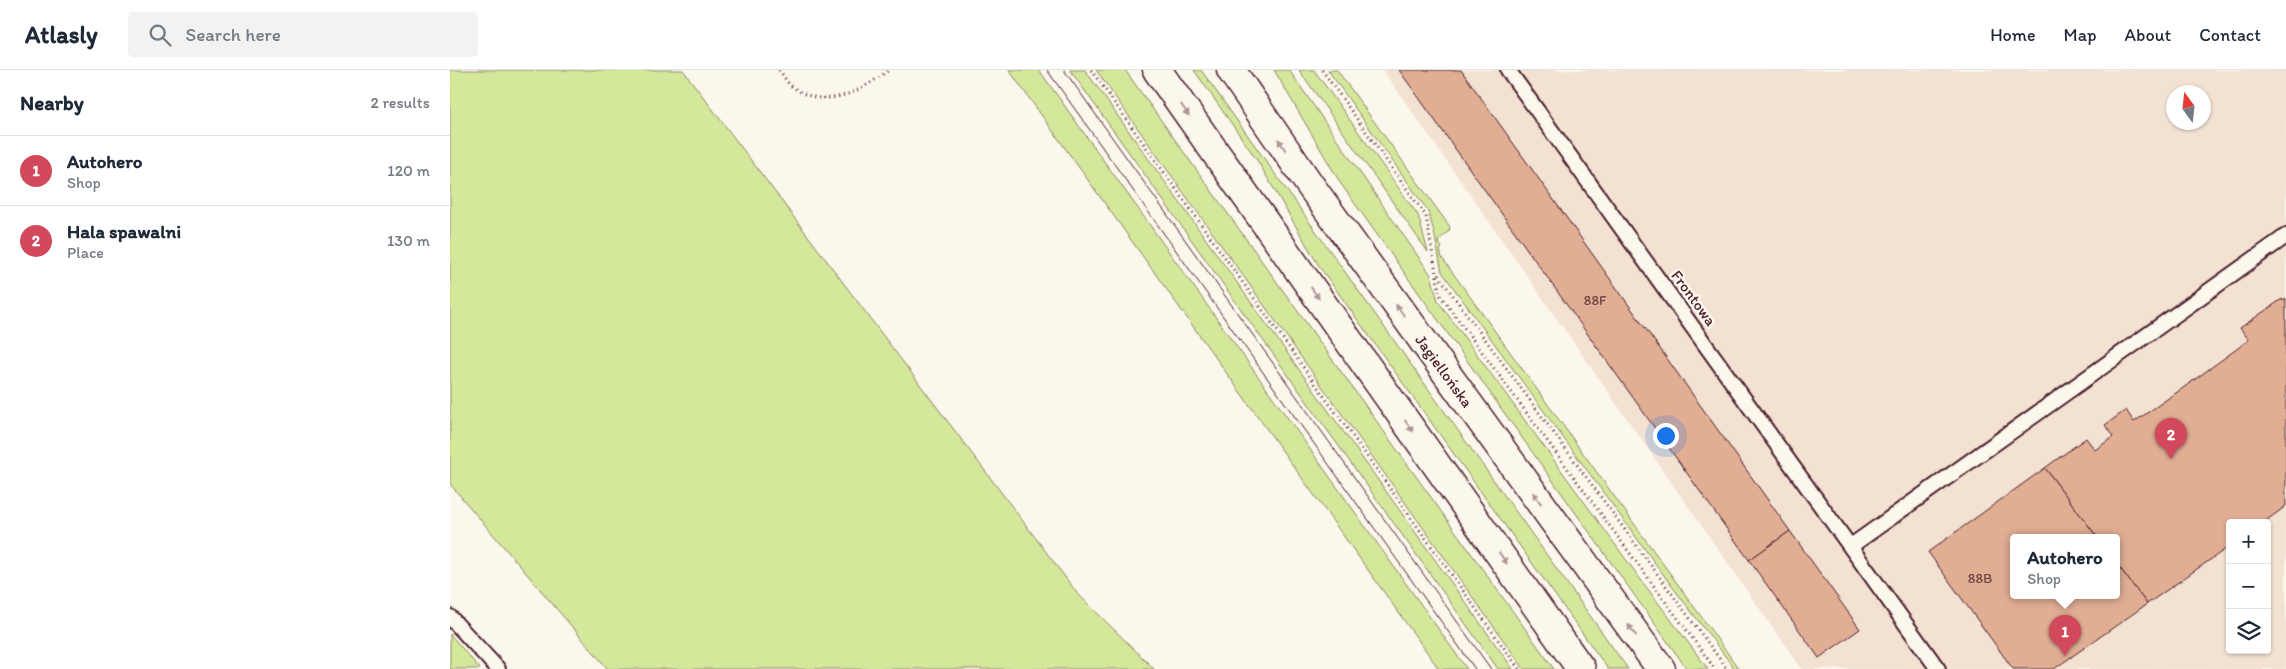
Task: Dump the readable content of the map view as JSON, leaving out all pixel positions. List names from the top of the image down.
{
  "streets": {
    "main road": ["Jagiellońska"],
    "lane": ["Frontowa"]
  },
  "house_numbers": ["88F", "88B"],
  "north": "top",
  "page": {
    "header": "Atlasly",
    "search": "Search here",
    "nav": [
      "Home",
      "Map",
      "About",
      "Contact"
    ],
    "heading": ["Nearby", "2 results"],
    "list": [
      {
        "mark": "1",
        "name": "Autohero",
        "note": "Shop",
        "value": "120 m"
      },
      {
        "mark": "2",
        "name": "Hala spawalni",
        "note": "Place",
        "value": "130 m"
      }
    ],
    "pins": ["2", "1"],
    "map_buttons": ["+", "−"],
    "popup": ["Autohero", "Shop"]
  }
}
